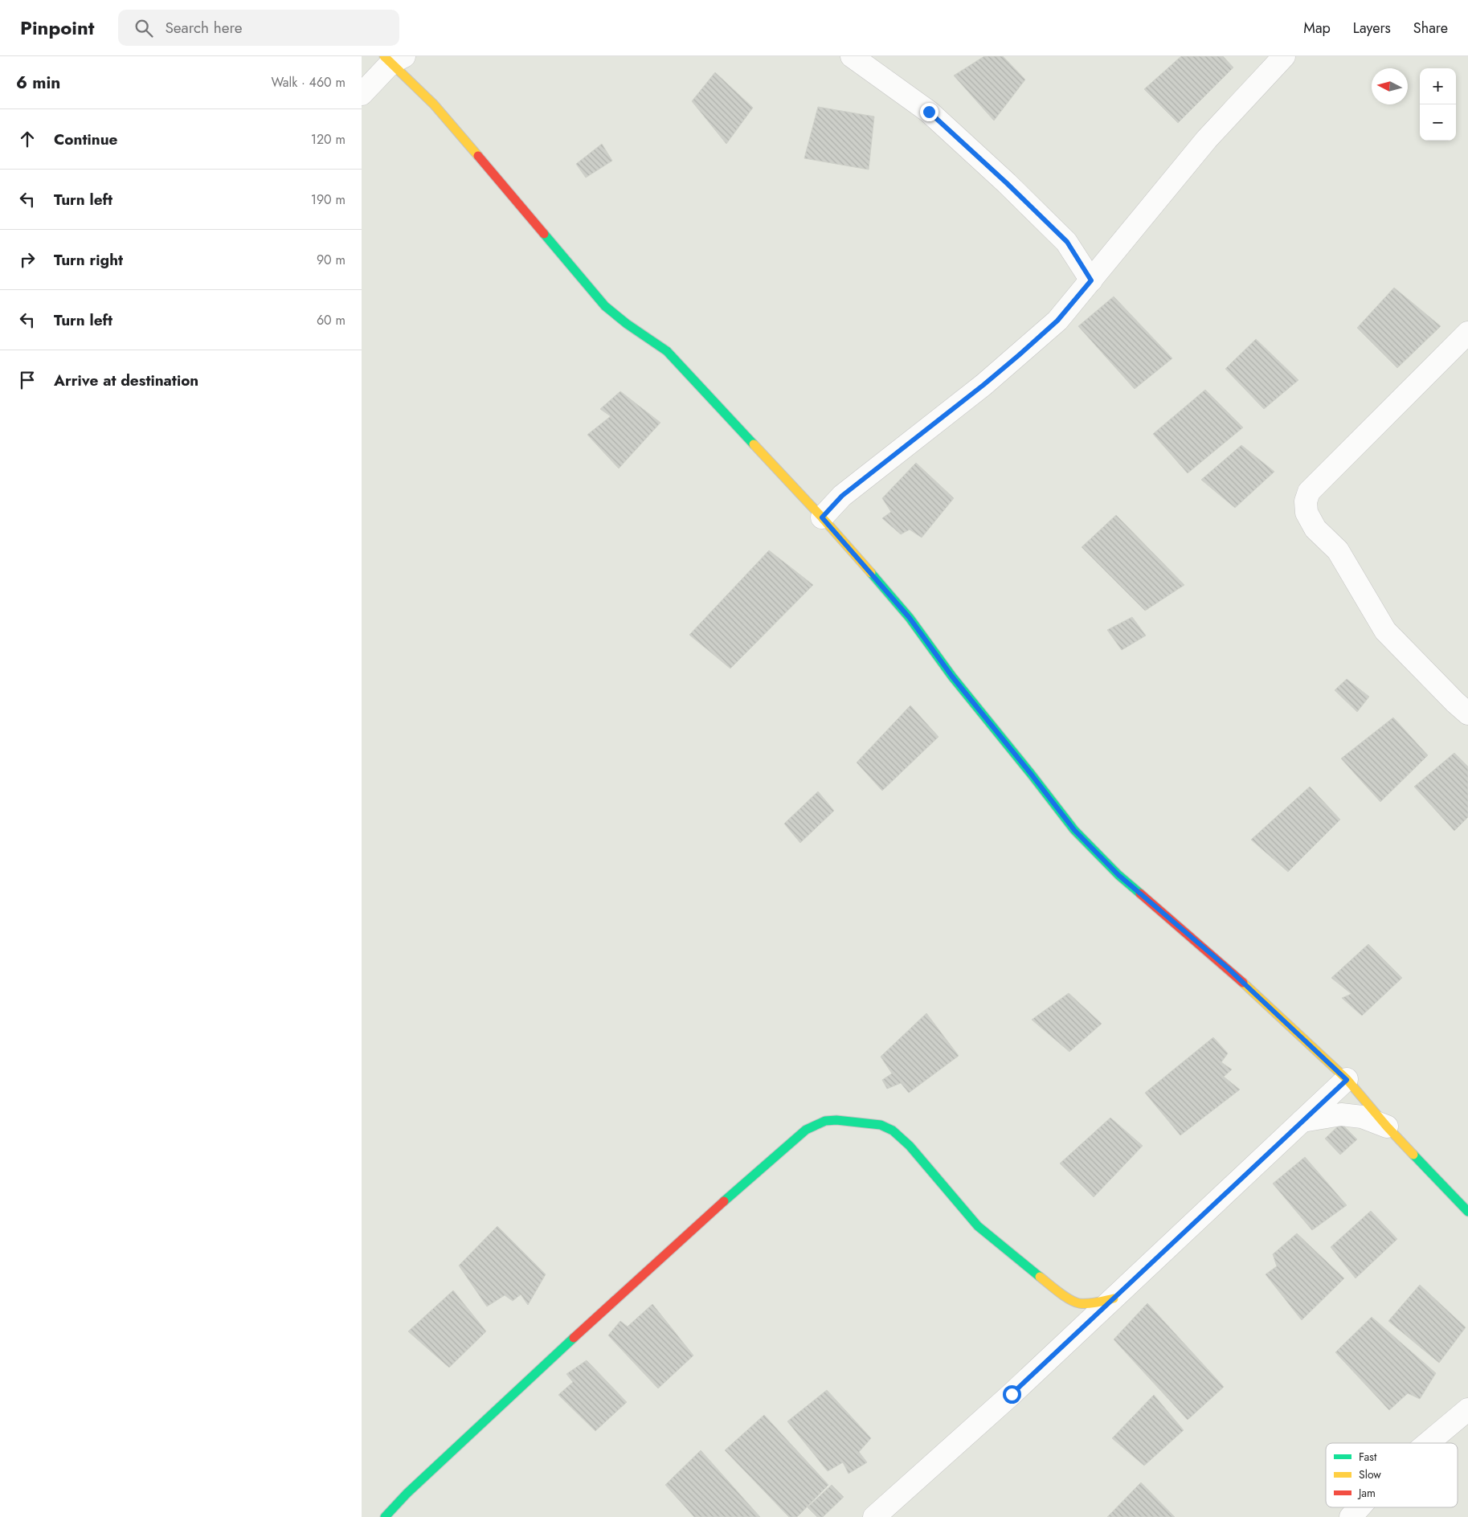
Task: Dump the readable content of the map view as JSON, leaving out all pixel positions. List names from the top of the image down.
{
  "legend": ["Fast", "Slow", "Jam"],
  "north": "left",
  "page": {
    "header": "Pinpoint",
    "search": "Search here",
    "nav": ["Map", "Layers", "Share"],
    "heading": ["6 min", "Walk · 460 m"],
    "map_buttons": ["+", "−"],
    "list": [
      ["Continue", "120 m"],
      ["Turn left", "190 m"],
      ["Turn right", "90 m"],
      ["Turn left", "60 m"],
      "Arrive at destination"
    ]
  }
}
